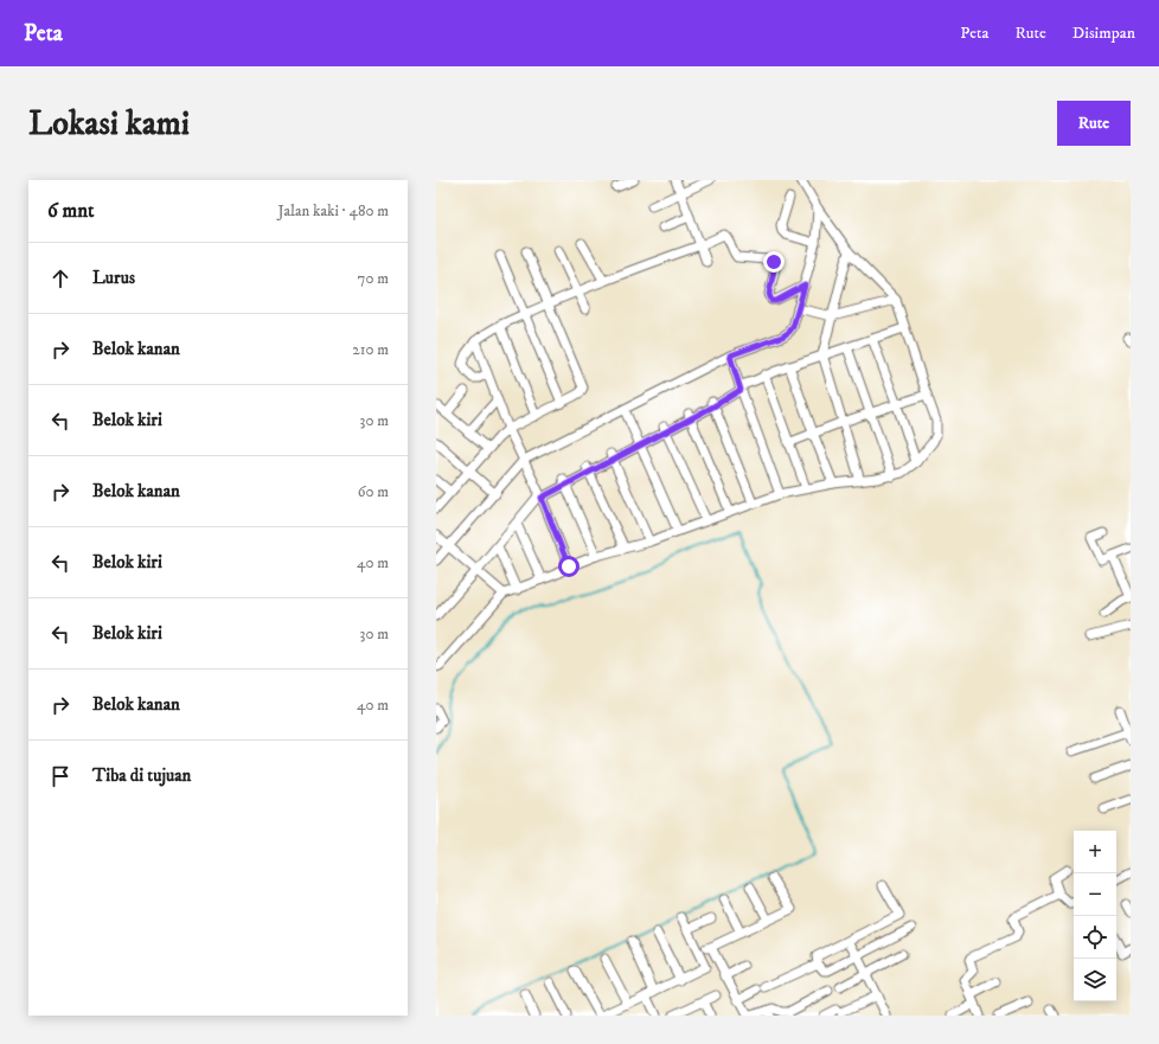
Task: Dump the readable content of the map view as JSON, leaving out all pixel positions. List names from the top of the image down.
{
  "page": {
    "header": "Peta",
    "nav": ["Peta", "Rute", "Disimpan"],
    "buttons": "Rute",
    "title": "Lokasi kami",
    "heading": ["6 mnt", "Jalan kaki · 480 m"],
    "list": [
      ["Lurus", "70 m"],
      ["Belok kanan", "210 m"],
      ["Belok kiri", "30 m"],
      ["Belok kanan", "60 m"],
      ["Belok kiri", "40 m"],
      ["Belok kiri", "30 m"],
      ["Belok kanan", "40 m"],
      "Tiba di tujuan"
    ],
    "map_buttons": ["+", "−"]
  }
}
